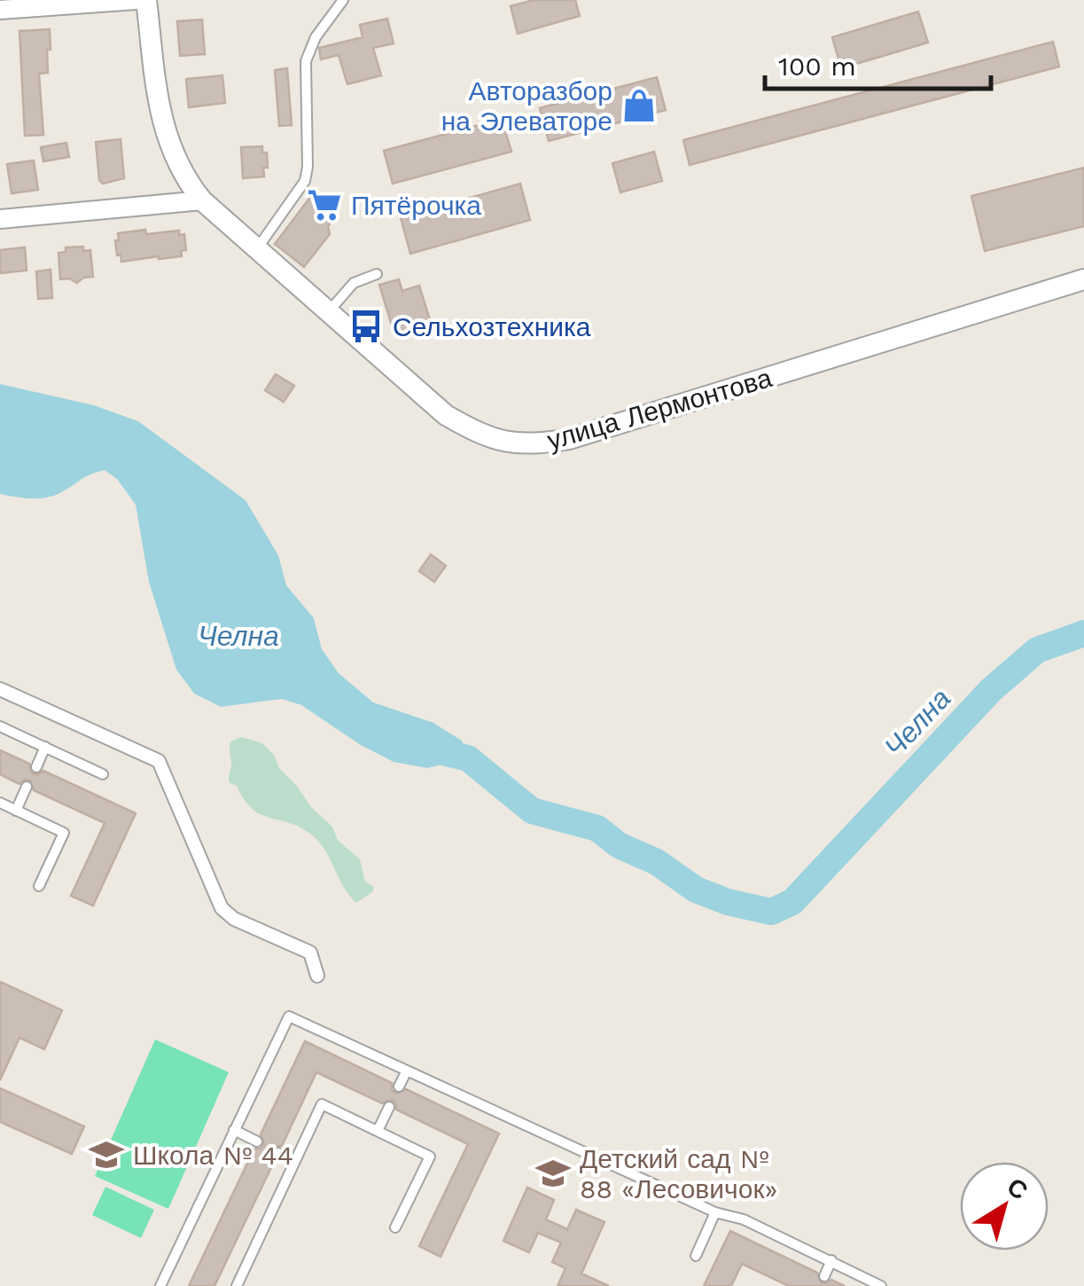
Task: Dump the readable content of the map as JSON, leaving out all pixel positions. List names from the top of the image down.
{
  "streets": {
    "street": ["улица Лермонтова"]
  },
  "water": ["Челна"],
  "places": {
    "shop": ["Авторазбор на Элеваторе"],
    "supermarket": ["Пятёрочка"],
    "bus stop": ["Сельхозтехника"],
    "school or university": ["Школа № 44", "Детский сад № 88 «Лесовичок»"]
  },
  "scale_bar": "100 m",
  "north": "top right"
}
